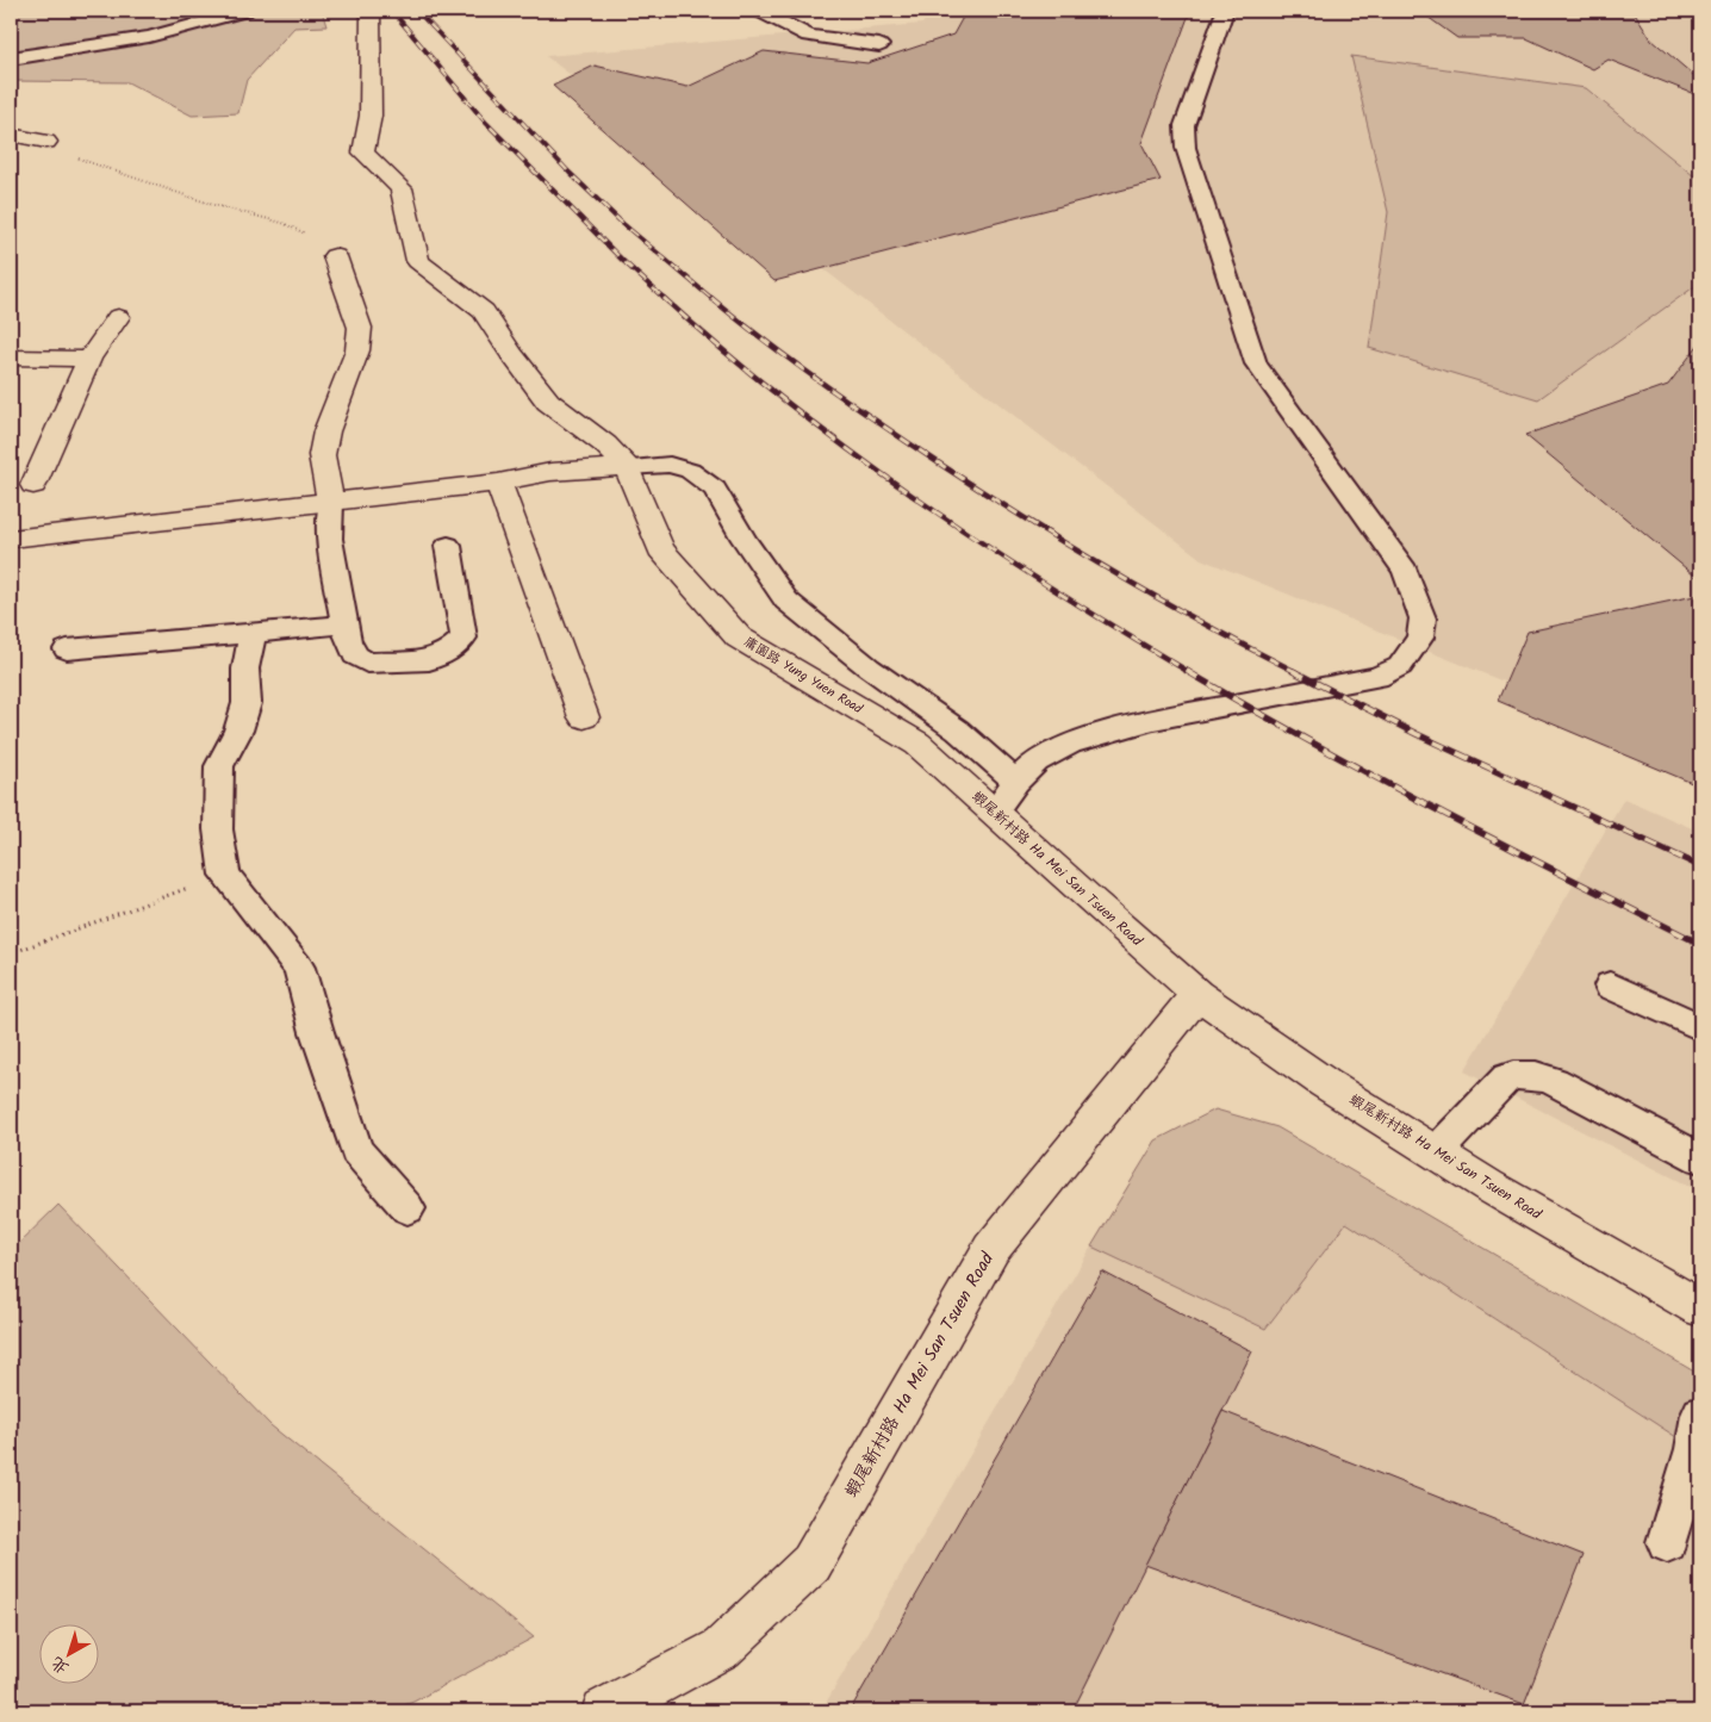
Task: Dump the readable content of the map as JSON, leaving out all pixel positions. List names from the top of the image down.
{
  "streets": {
    "street": ["庸園路 Yung Yuen Road", "蝦尾新村路 Ha Mei San Tsuen Road"]
  },
  "crossings": [
    ["庸園路 Yung Yuen Road", "蝦尾新村路 Ha Mei San Tsuen Road"]
  ],
  "north": "bottom left"
}
